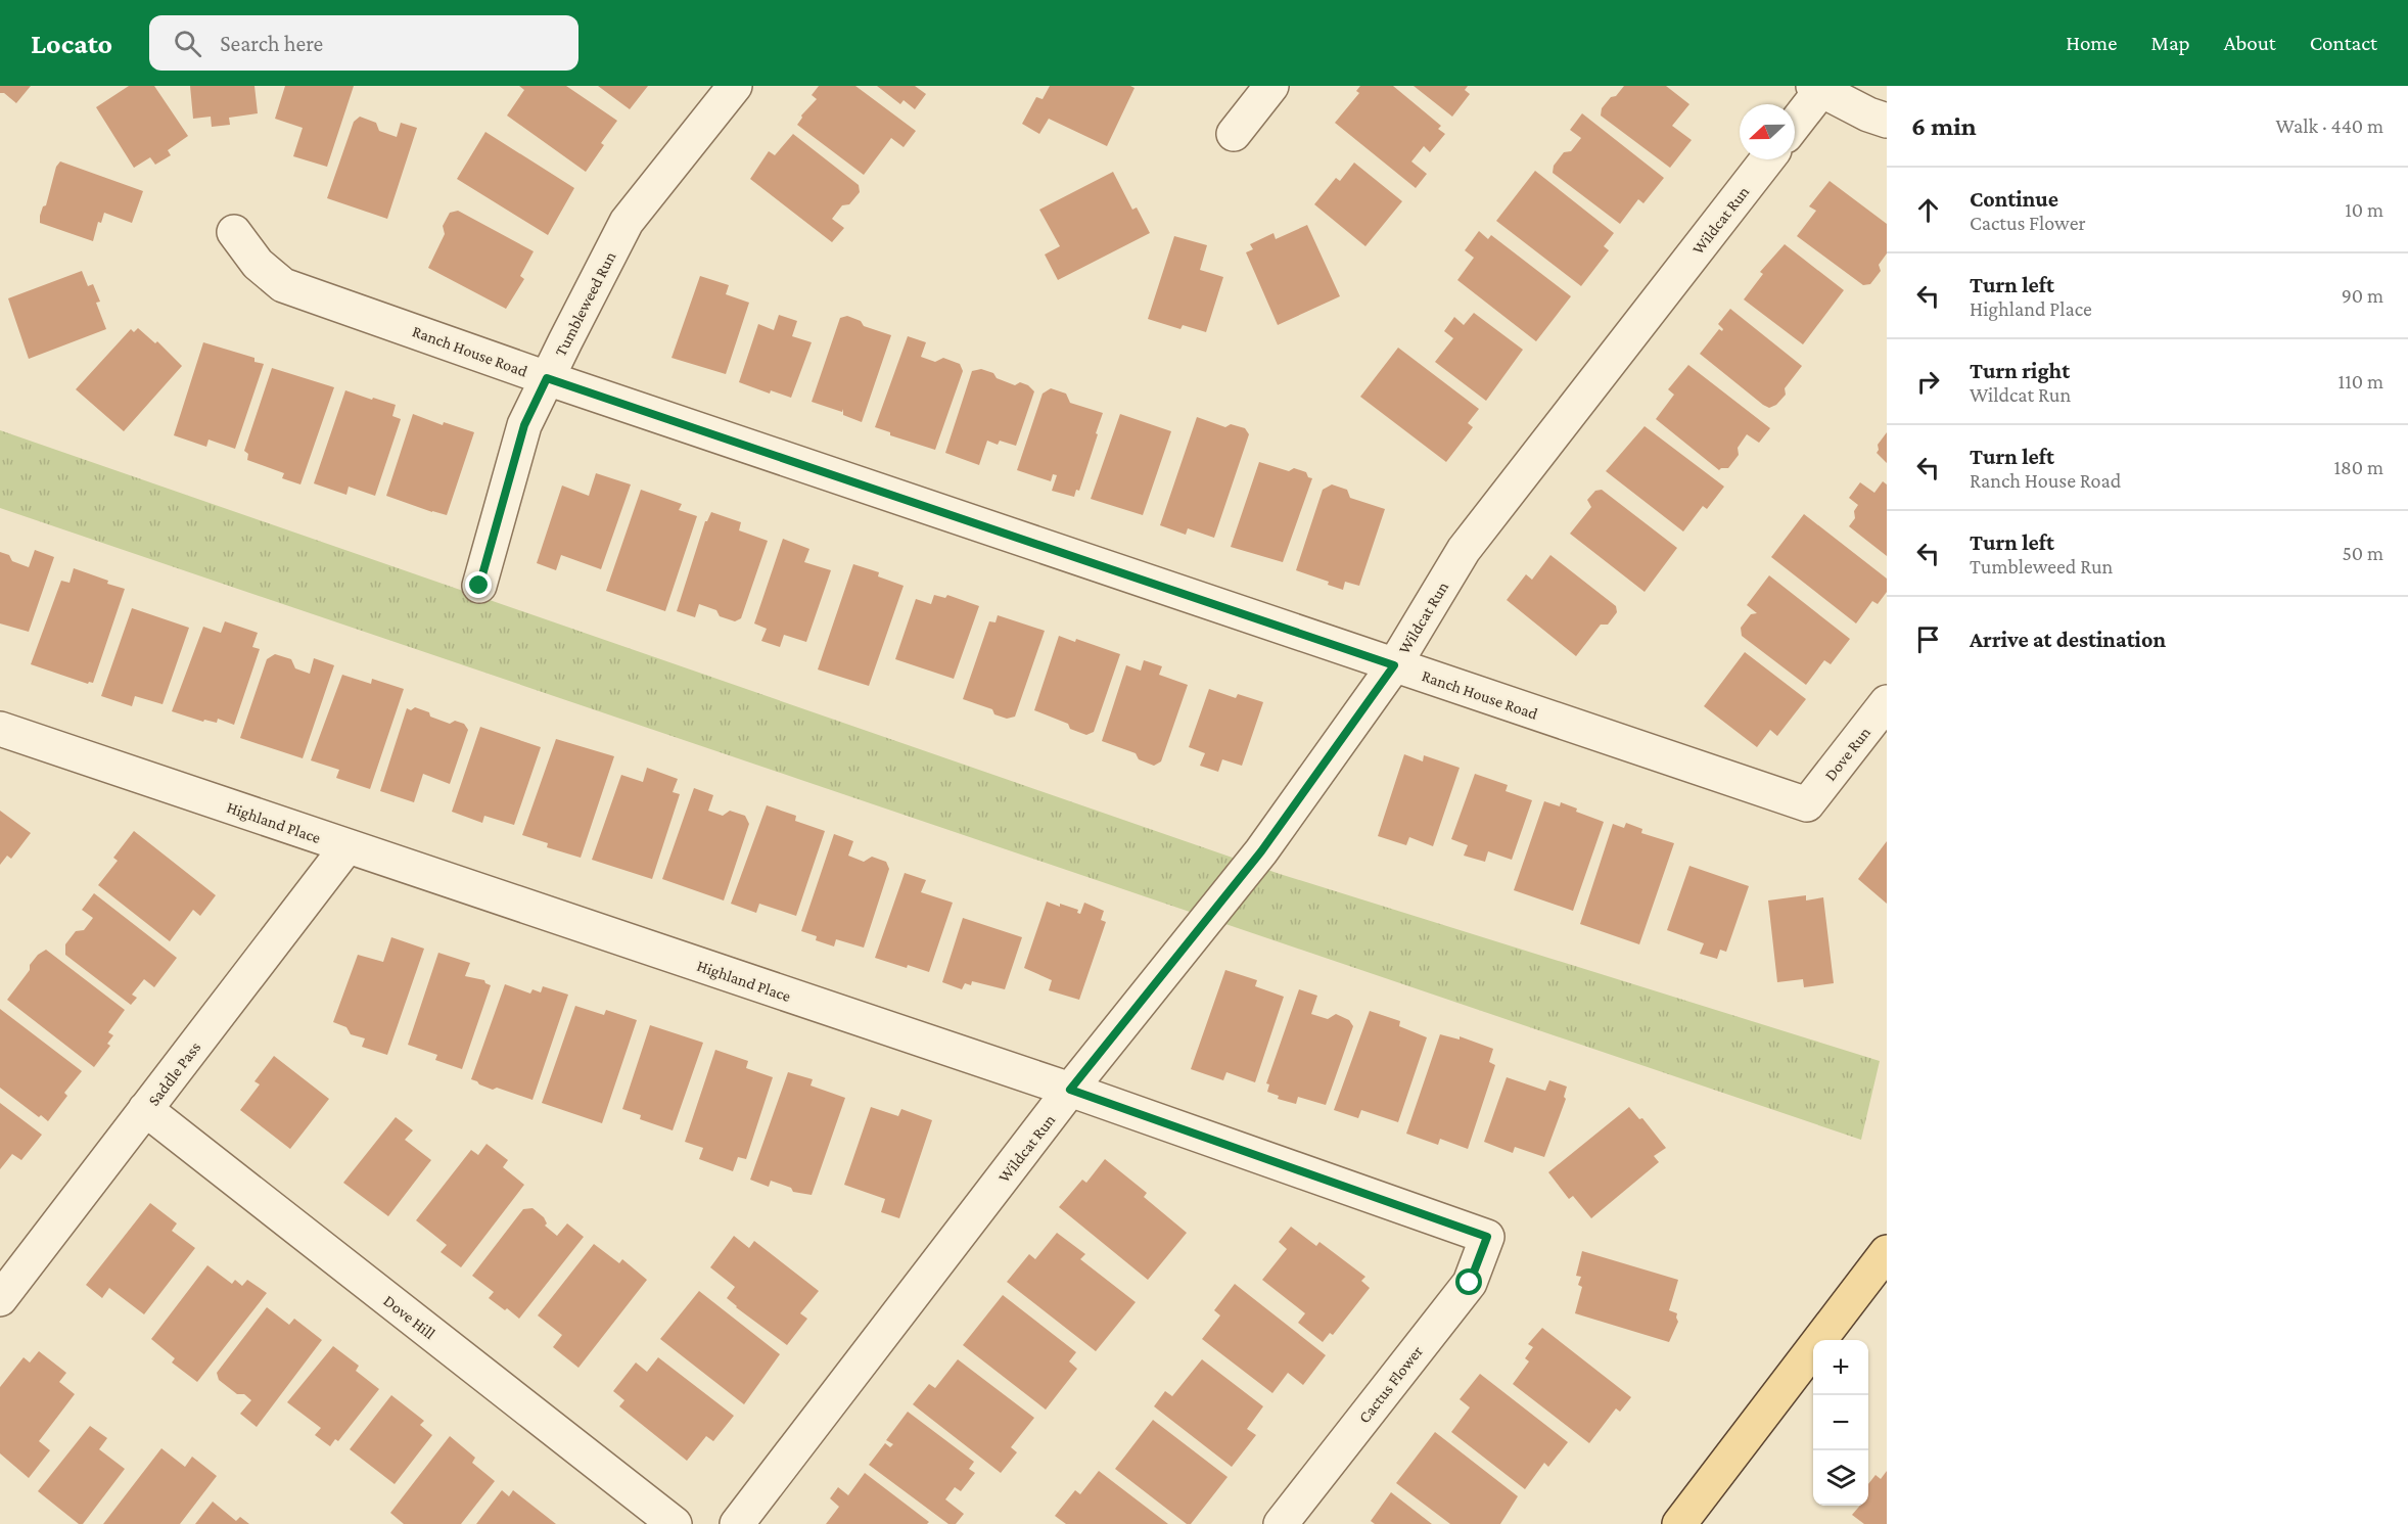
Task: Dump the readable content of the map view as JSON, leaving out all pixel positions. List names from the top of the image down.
{
  "streets": {
    "street": [
      "Wildcat Run",
      "Tumbleweed Run",
      "Ranch House Road",
      "Dove Run",
      "Highland Place",
      "Saddle Pass",
      "Dove Hill",
      "Cactus Flower"
    ]
  },
  "crossings": [
    ["Wildcat Run", "Ranch House Road"],
    ["Wildcat Run", "Highland Place"],
    ["Tumbleweed Run", "Ranch House Road"],
    ["Ranch House Road", "Dove Run"],
    ["Highland Place", "Saddle Pass"],
    ["Highland Place", "Cactus Flower"],
    ["Saddle Pass", "Dove Hill"]
  ],
  "north": "left",
  "page": {
    "header": "Locato",
    "search": "Search here",
    "nav": [
      "Home",
      "Map",
      "About",
      "Contact"
    ],
    "heading": ["6 min", "Walk · 440 m"],
    "list": [
      ["Continue", "Cactus Flower", "10 m"],
      ["Turn left", "Highland Place", "90 m"],
      ["Turn right", "Wildcat Run", "110 m"],
      ["Turn left", "Ranch House Road", "180 m"],
      ["Turn left", "Tumbleweed Run", "50 m"],
      "Arrive at destination"
    ],
    "map_buttons": ["+", "−"]
  }
}
